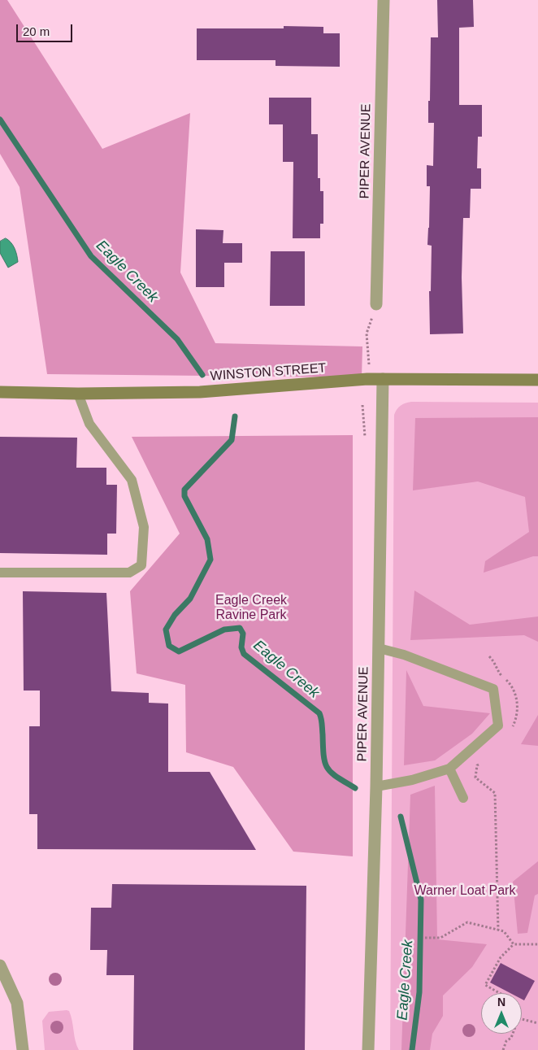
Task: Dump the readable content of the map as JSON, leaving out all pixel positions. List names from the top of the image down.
{
  "streets": {
    "street": ["PIPER AVENUE", "WINSTON STREET"]
  },
  "crossings": [
    ["PIPER AVENUE", "WINSTON STREET"]
  ],
  "water": ["Eagle Creek"],
  "parks": ["Eagle Creek Ravine Park", "Warner Loat Park"],
  "scale_bar": "20 m",
  "north": "top"
}
